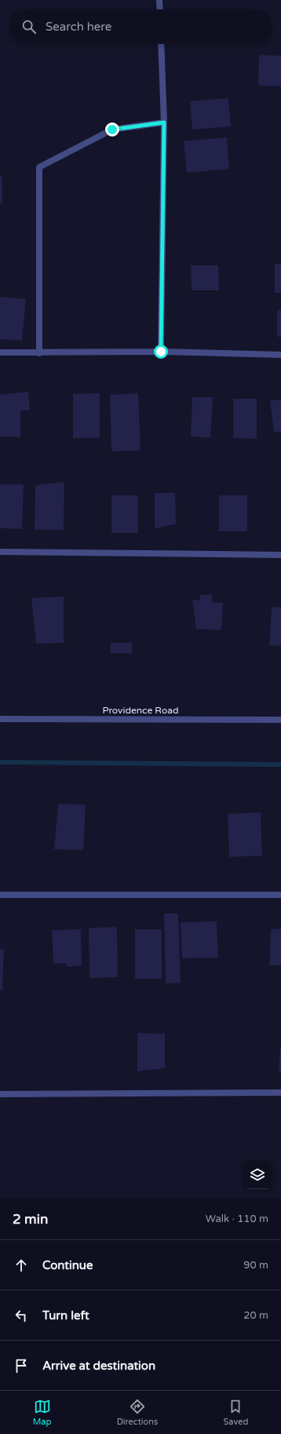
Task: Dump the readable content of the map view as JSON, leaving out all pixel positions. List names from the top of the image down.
{
  "streets": {
    "street": ["Providence Road"]
  },
  "page": {
    "search": "Search here",
    "heading": ["2 min", "Walk · 110 m"],
    "list": [
      ["Continue", "90 m"],
      ["Turn left", "20 m"],
      "Arrive at destination"
    ],
    "nav": ["Map", "Directions", "Saved"]
  }
}
